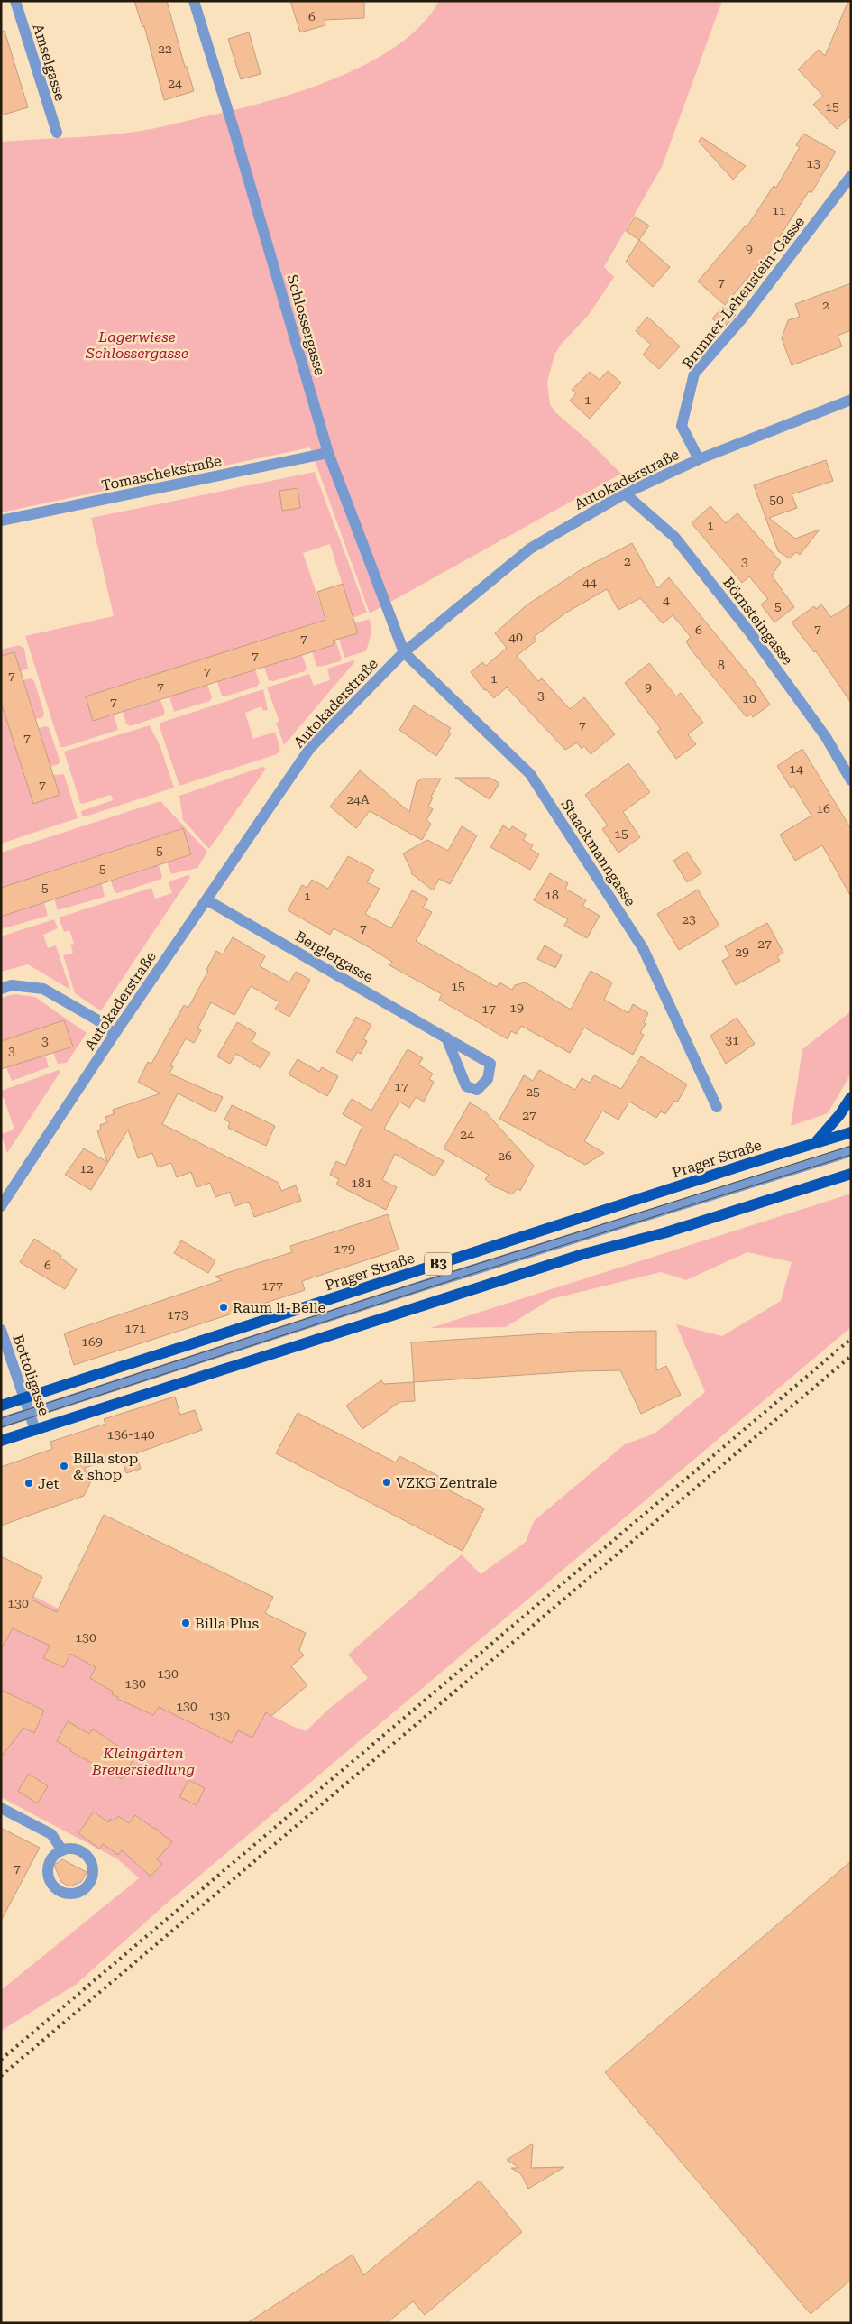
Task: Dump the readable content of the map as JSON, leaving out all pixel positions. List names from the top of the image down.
{
  "streets": {
    "main road": ["Prager Straße", "B3"],
    "street": [
      "Amselgasse",
      "Brunner-Lehenstein-Gasse",
      "Schlossergasse",
      "Tomaschekstraße",
      "Autokaderstraße",
      "Börnsteingasse",
      "Staackmanngasse",
      "Berglergasse",
      "Bottoligasse"
    ]
  },
  "crossings": [
    ["Brunner-Lehenstein-Gasse", "Autokaderstraße"],
    ["Schlossergasse", "Tomaschekstraße"],
    ["Schlossergasse", "Autokaderstraße"],
    ["Schlossergasse", "Staackmanngasse"],
    ["Autokaderstraße", "Börnsteingasse"],
    ["Autokaderstraße", "Staackmanngasse"],
    ["Autokaderstraße", "Berglergasse"],
    ["Prager Straße", "Bottoligasse"],
    ["B3", "Bottoligasse"]
  ],
  "parks": ["Lagerwiese Schlossergasse", "Kleingärten Breuersiedlung"],
  "places": [
    "Raum li-Belle",
    "Billa stop & shop",
    "VZKG Zentrale",
    "Jet",
    "Billa Plus"
  ],
  "house_numbers": [
    "6",
    "22",
    "24",
    "15",
    "13",
    "11",
    "9",
    "7",
    "2",
    "1",
    "50",
    "1",
    "2",
    "3",
    "44",
    "4",
    "5",
    "7",
    "6",
    "40",
    "7",
    "7",
    "8",
    "7",
    "7",
    "1",
    "7",
    "9",
    "3",
    "10",
    "7",
    "7",
    "7",
    "14",
    "7",
    "24A",
    "16",
    "15",
    "5",
    "5",
    "5",
    "18",
    "1",
    "23",
    "7",
    "27",
    "29",
    "15",
    "19",
    "17",
    "31",
    "3",
    "3",
    "17",
    "25",
    "27",
    "24",
    "26",
    "12",
    "181",
    "179",
    "6",
    "177",
    "173",
    "171",
    "169",
    "136-140",
    "130",
    "130",
    "130",
    "130",
    "130",
    "130",
    "7"
  ]
}
